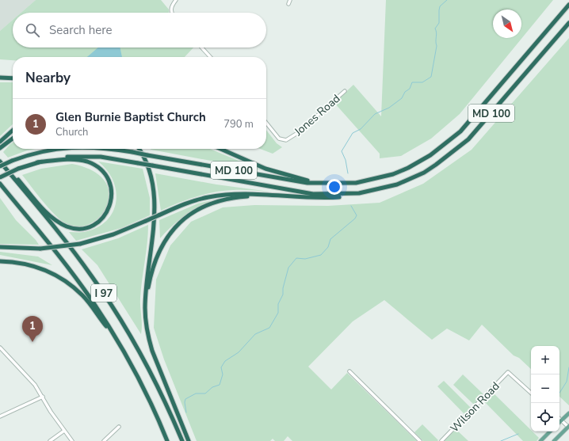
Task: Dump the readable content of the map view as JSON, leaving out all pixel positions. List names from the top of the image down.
{
  "streets": {
    "highway": ["MD 100", "I 97"],
    "street": ["Jones Road", "Wilson Road"]
  },
  "north": "bottom right",
  "page": {
    "search": "Search here",
    "heading": "Nearby",
    "list": [
      {
        "mark": "1",
        "name": "Glen Burnie Baptist Church",
        "note": "Church",
        "value": "790 m"
      }
    ],
    "pins": "1",
    "map_buttons": ["+", "−"]
  }
}
